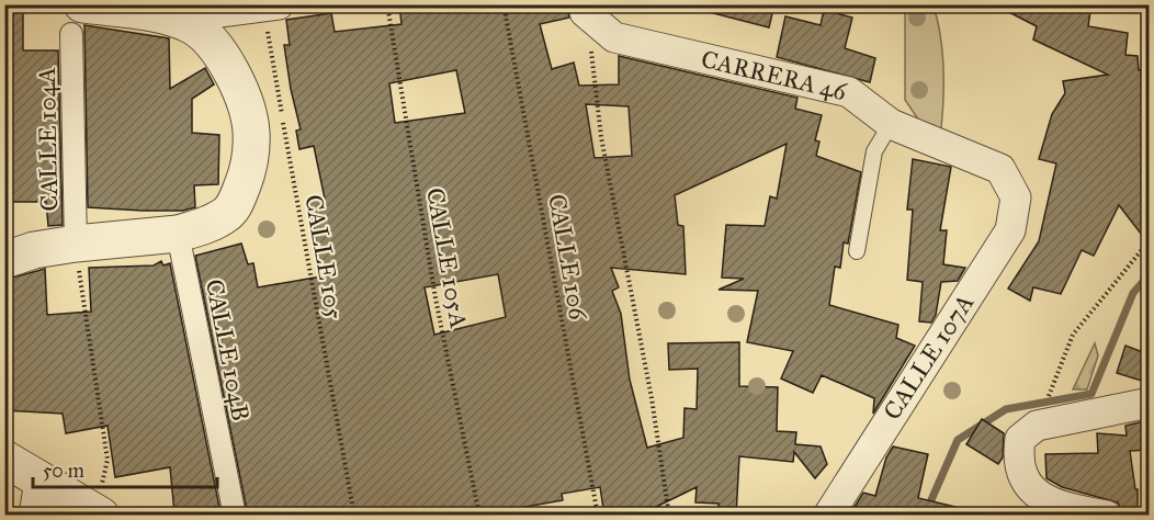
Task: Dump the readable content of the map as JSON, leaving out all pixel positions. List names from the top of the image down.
{
  "streets": {
    "street": [
      "CARRERA 46",
      "CALLE 104A",
      "CALLE 104B",
      "CALLE 107A"
    ],
    "path": ["CALLE 105", "CALLE 106", "CALLE 105A"]
  },
  "crossings": [
    ["CARRERA 46", "CALLE 107A"]
  ],
  "scale_bar": "50 m"
}
